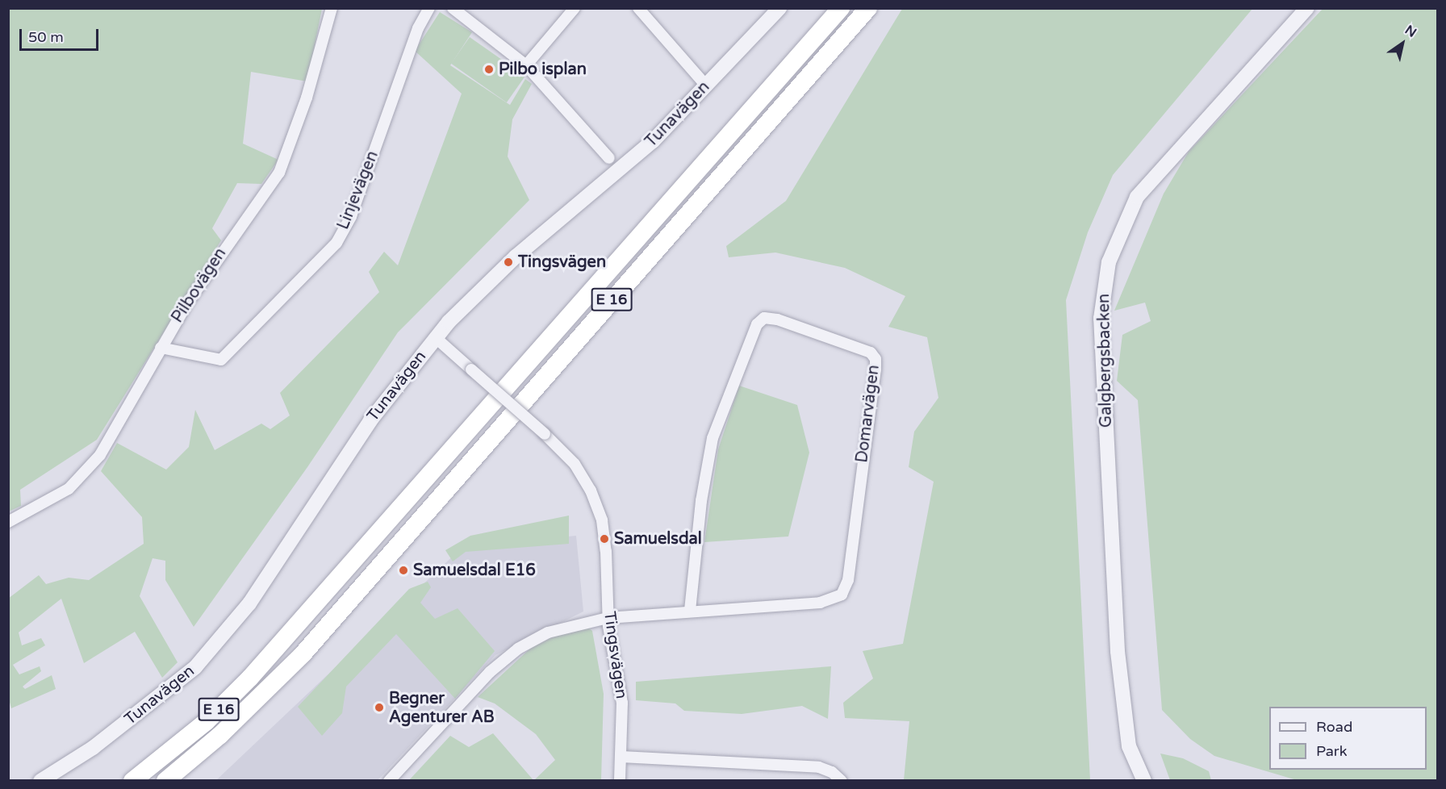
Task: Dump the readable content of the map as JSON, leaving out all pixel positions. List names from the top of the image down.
{
  "streets": {
    "highway": ["E 16"],
    "street": [
      "Tunavägen",
      "Linjevägen",
      "Pilbovägen",
      "Galgbergsbacken",
      "Domarvägen",
      "Tingsvägen"
    ]
  },
  "crossings": [
    ["Tunavägen", "Tingsvägen"],
    ["Linjevägen", "Pilbovägen"],
    ["Domarvägen", "Tingsvägen"]
  ],
  "places": [
    "Pilbo isplan",
    "Tingsvägen",
    "Samuelsdal",
    "Samuelsdal E16",
    "Begner Agenturer AB"
  ],
  "legend": ["Road", "Park"],
  "scale_bar": "50 m",
  "north": "top right"
}
